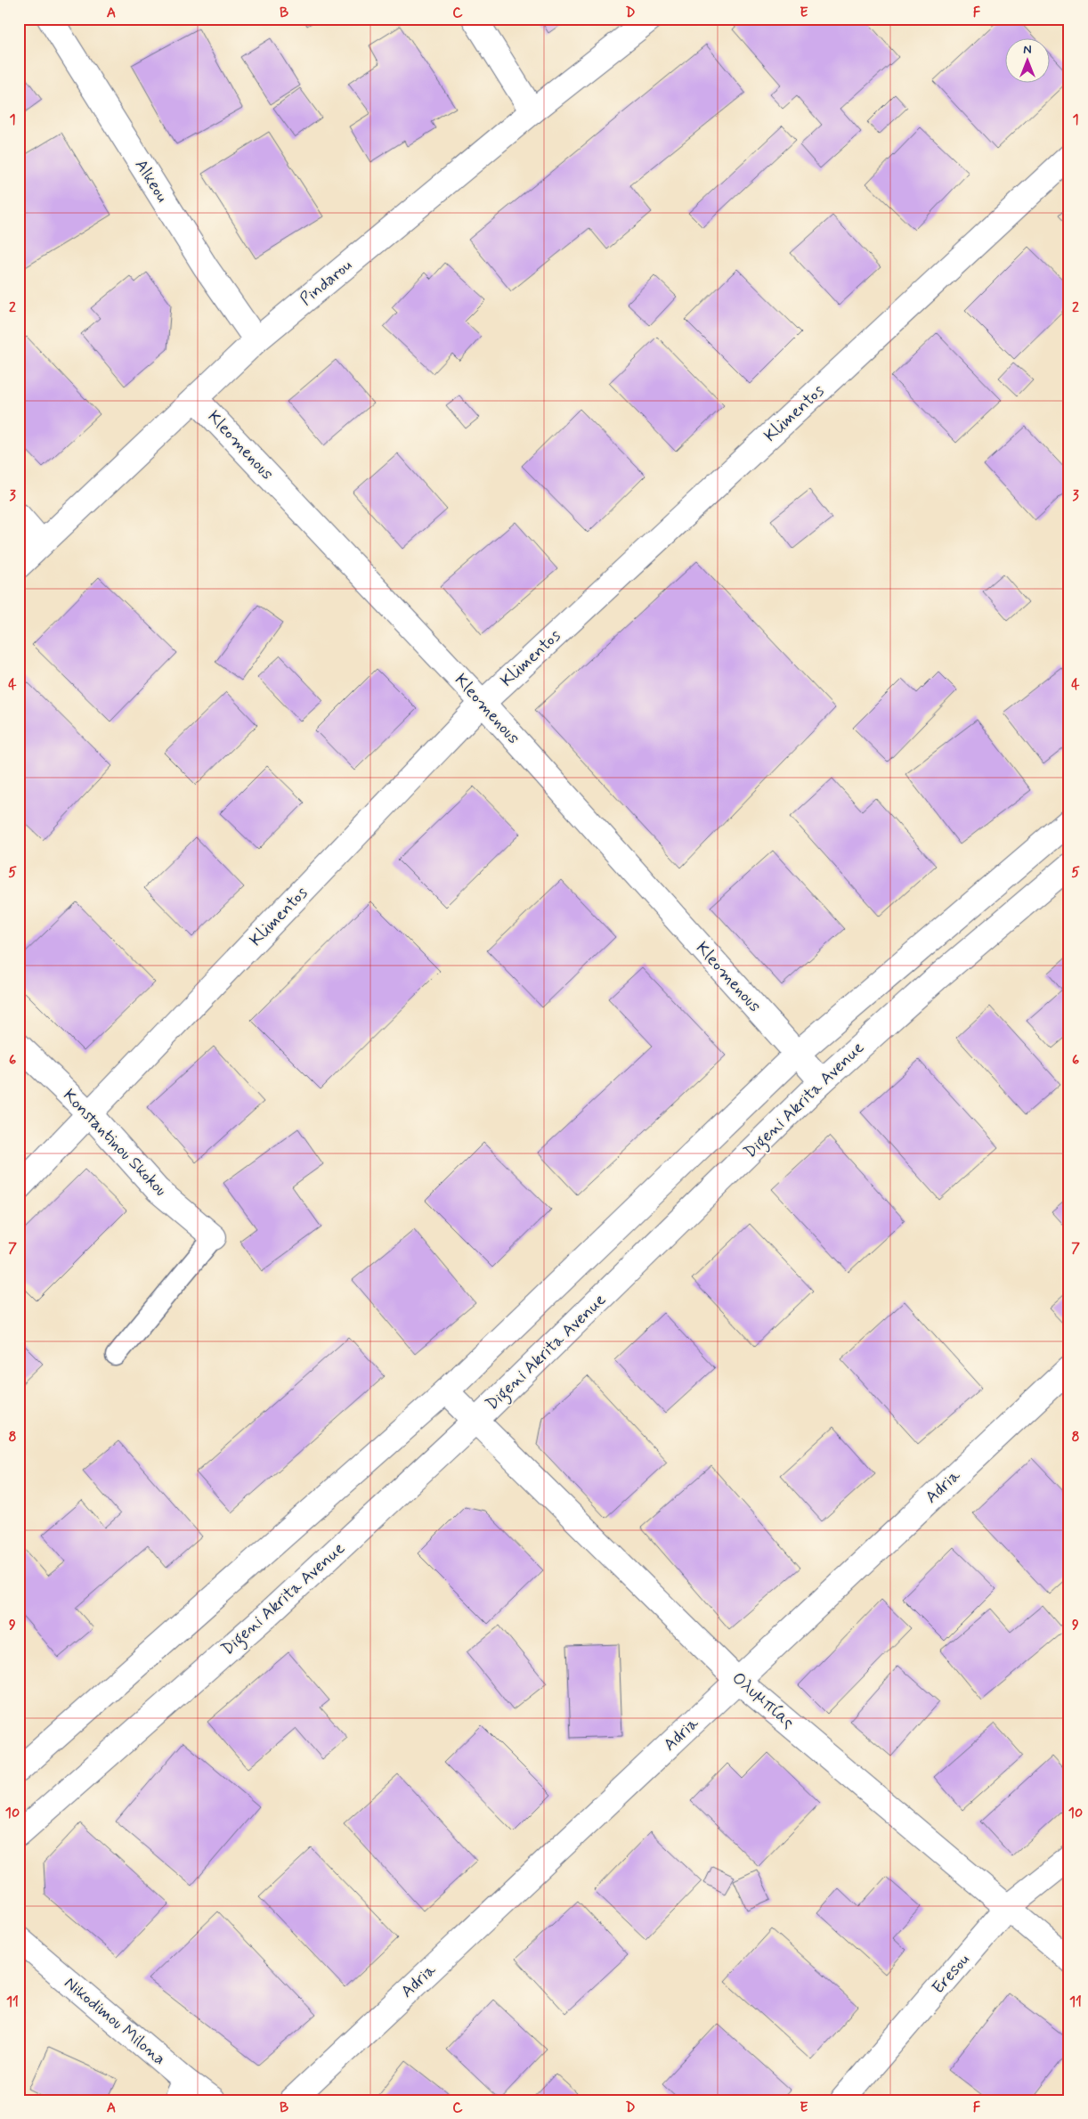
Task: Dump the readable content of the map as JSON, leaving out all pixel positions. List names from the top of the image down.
{
  "streets": {
    "street": [
      "Alkeou",
      "Pindarou",
      "Klimentos",
      "Kleomenous",
      "Digeni Akrita Avenue",
      "Konstantinou Skokou",
      "Adria",
      "Ολυμπίας",
      "Eresou",
      "Nikodimou Milona"
    ]
  },
  "crossings": [
    ["Alkeou", "Pindarou"],
    ["Pindarou", "Kleomenous"],
    ["Klimentos", "Kleomenous"],
    ["Klimentos", "Konstantinou Skokou"],
    ["Kleomenous", "Digeni Akrita Avenue"],
    ["Digeni Akrita Avenue", "Ολυμπίας"],
    ["Adria", "Ολυμπίας"],
    ["Ολυμπίας", "Eresou"]
  ],
  "north": "top",
  "grid": {
    "columns": [
      "A",
      "B",
      "C",
      "D",
      "E",
      "F"
    ],
    "rows": [
      "1",
      "2",
      "3",
      "4",
      "5",
      "6",
      "7",
      "8",
      "9",
      "10",
      "11"
    ]
  }
}
